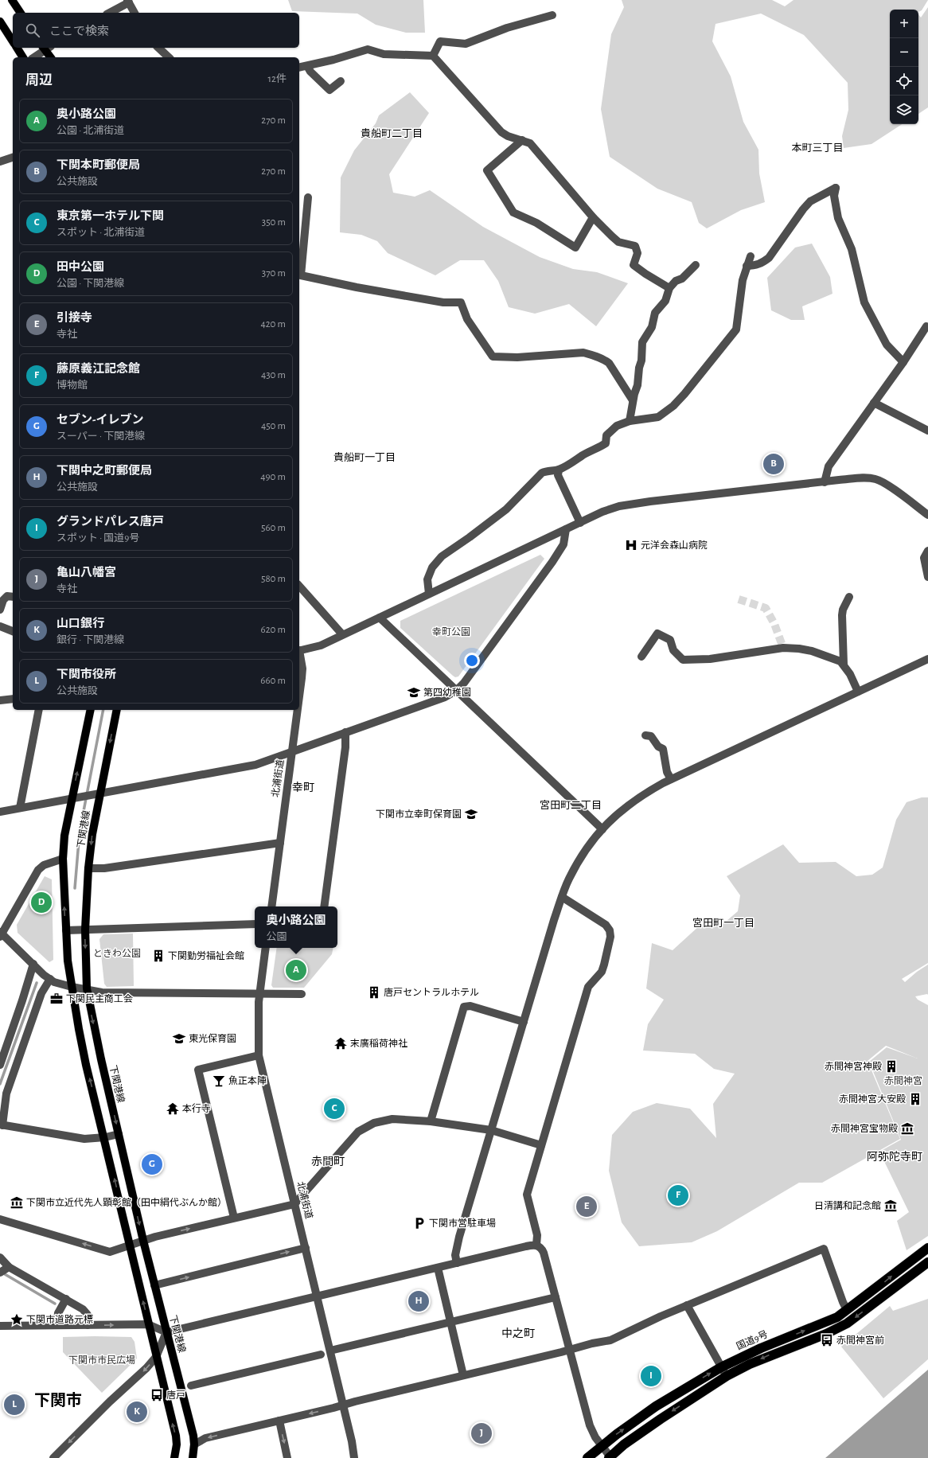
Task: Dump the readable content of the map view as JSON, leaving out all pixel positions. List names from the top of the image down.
{
  "streets": {
    "highway": ["国道9号"],
    "main road": ["下関港線"],
    "street": ["北浦街道"]
  },
  "districts": [
    "貴船町二丁目",
    "本町三丁目",
    "貴船町一丁目",
    "幸町",
    "宮田町二丁目",
    "宮田町一丁目",
    "阿弥陀寺町",
    "赤間町",
    "中之町",
    "下関市"
  ],
  "parks": [
    "幸町公園",
    "ときわ公園",
    "赤間神宮",
    "下関市市民広場"
  ],
  "places": {
    "hospital": ["元洋会森山病院"],
    "school or university": ["第四幼稚園", "下関市立幸町保育園", "東光保育園"],
    "building": [
      "下関勤労福祉会館",
      "唐戸セントラルホテル",
      "赤間神宮神殿",
      "赤間神宮大安殿"
    ],
    "office": ["下関民主商工会"],
    "temple": ["末廣稲荷神社", "本行寺"],
    "bar": ["魚正本陣"],
    "museum": ["赤間神宮宝物殿", "下関市立近代先人顕彰館（田中絹代ぶんか館）", "日清講和記念館"],
    "parking": ["下関市営駐車場"],
    "place": ["下関市道路元標"],
    "bus stop": ["赤間神宮前", "唐戸"]
  },
  "page": {
    "map_buttons": ["+", "−"],
    "search": "ここで検索",
    "heading": ["周辺", "12件"],
    "list": [
      {
        "mark": "A",
        "name": "奥小路公園",
        "note": "公園 · 北浦街道",
        "value": "270 m"
      },
      {
        "mark": "B",
        "name": "下関本町郵便局",
        "note": "公共施設",
        "value": "270 m"
      },
      {
        "mark": "C",
        "name": "東京第一ホテル下関",
        "note": "スポット · 北浦街道",
        "value": "350 m"
      },
      {
        "mark": "D",
        "name": "田中公園",
        "note": "公園 · 下関港線",
        "value": "370 m"
      },
      {
        "mark": "E",
        "name": "引接寺",
        "note": "寺社",
        "value": "420 m"
      },
      {
        "mark": "F",
        "name": "藤原義江記念館",
        "note": "博物館",
        "value": "430 m"
      },
      {
        "mark": "G",
        "name": "セブン-イレブン",
        "note": "スーパー · 下関港線",
        "value": "450 m"
      },
      {
        "mark": "H",
        "name": "下関中之町郵便局",
        "note": "公共施設",
        "value": "490 m"
      },
      {
        "mark": "I",
        "name": "グランドパレス唐戸",
        "note": "スポット · 国道9号",
        "value": "560 m"
      },
      {
        "mark": "J",
        "name": "亀山八幡宮",
        "note": "寺社",
        "value": "580 m"
      },
      {
        "mark": "K",
        "name": "山口銀行",
        "note": "銀行 · 下関港線",
        "value": "620 m"
      },
      {
        "mark": "L",
        "name": "下関市役所",
        "note": "公共施設",
        "value": "660 m"
      }
    ],
    "pins": [
      "B",
      "D",
      "A",
      "C",
      "G",
      "F",
      "E",
      "H",
      "I",
      "L",
      "K",
      "J"
    ],
    "popup": ["奥小路公園", "公園"]
  }
}
